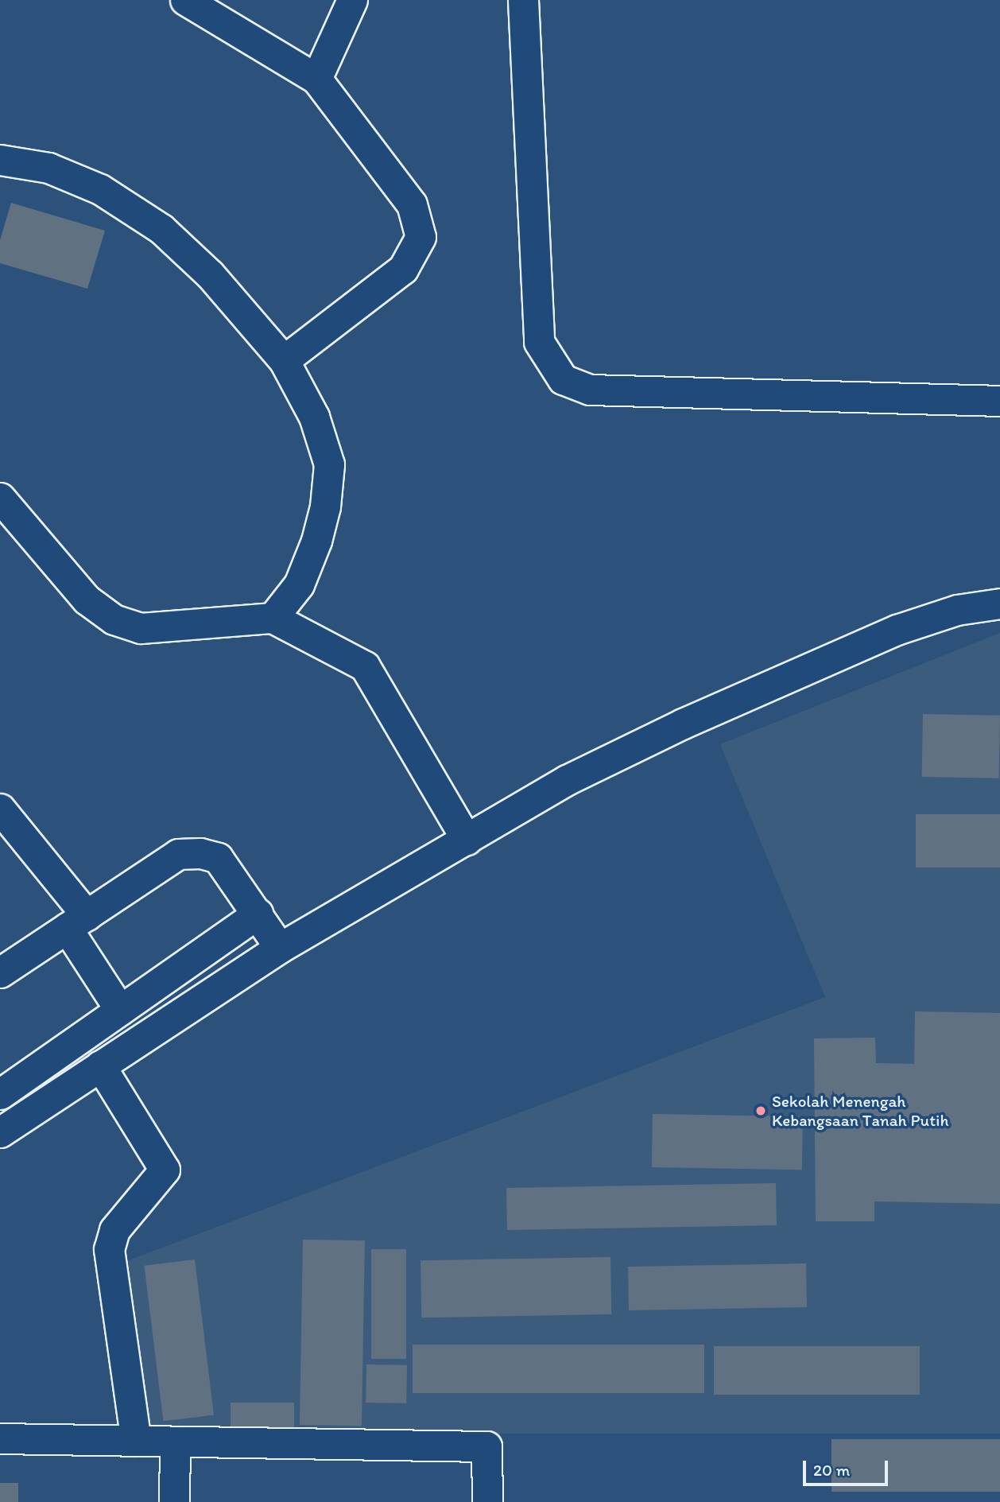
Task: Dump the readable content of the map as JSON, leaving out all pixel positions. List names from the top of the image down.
{
  "places": ["Sekolah Menengah Kebangsaan Tanah Putih"],
  "scale_bar": "20 m"
}
